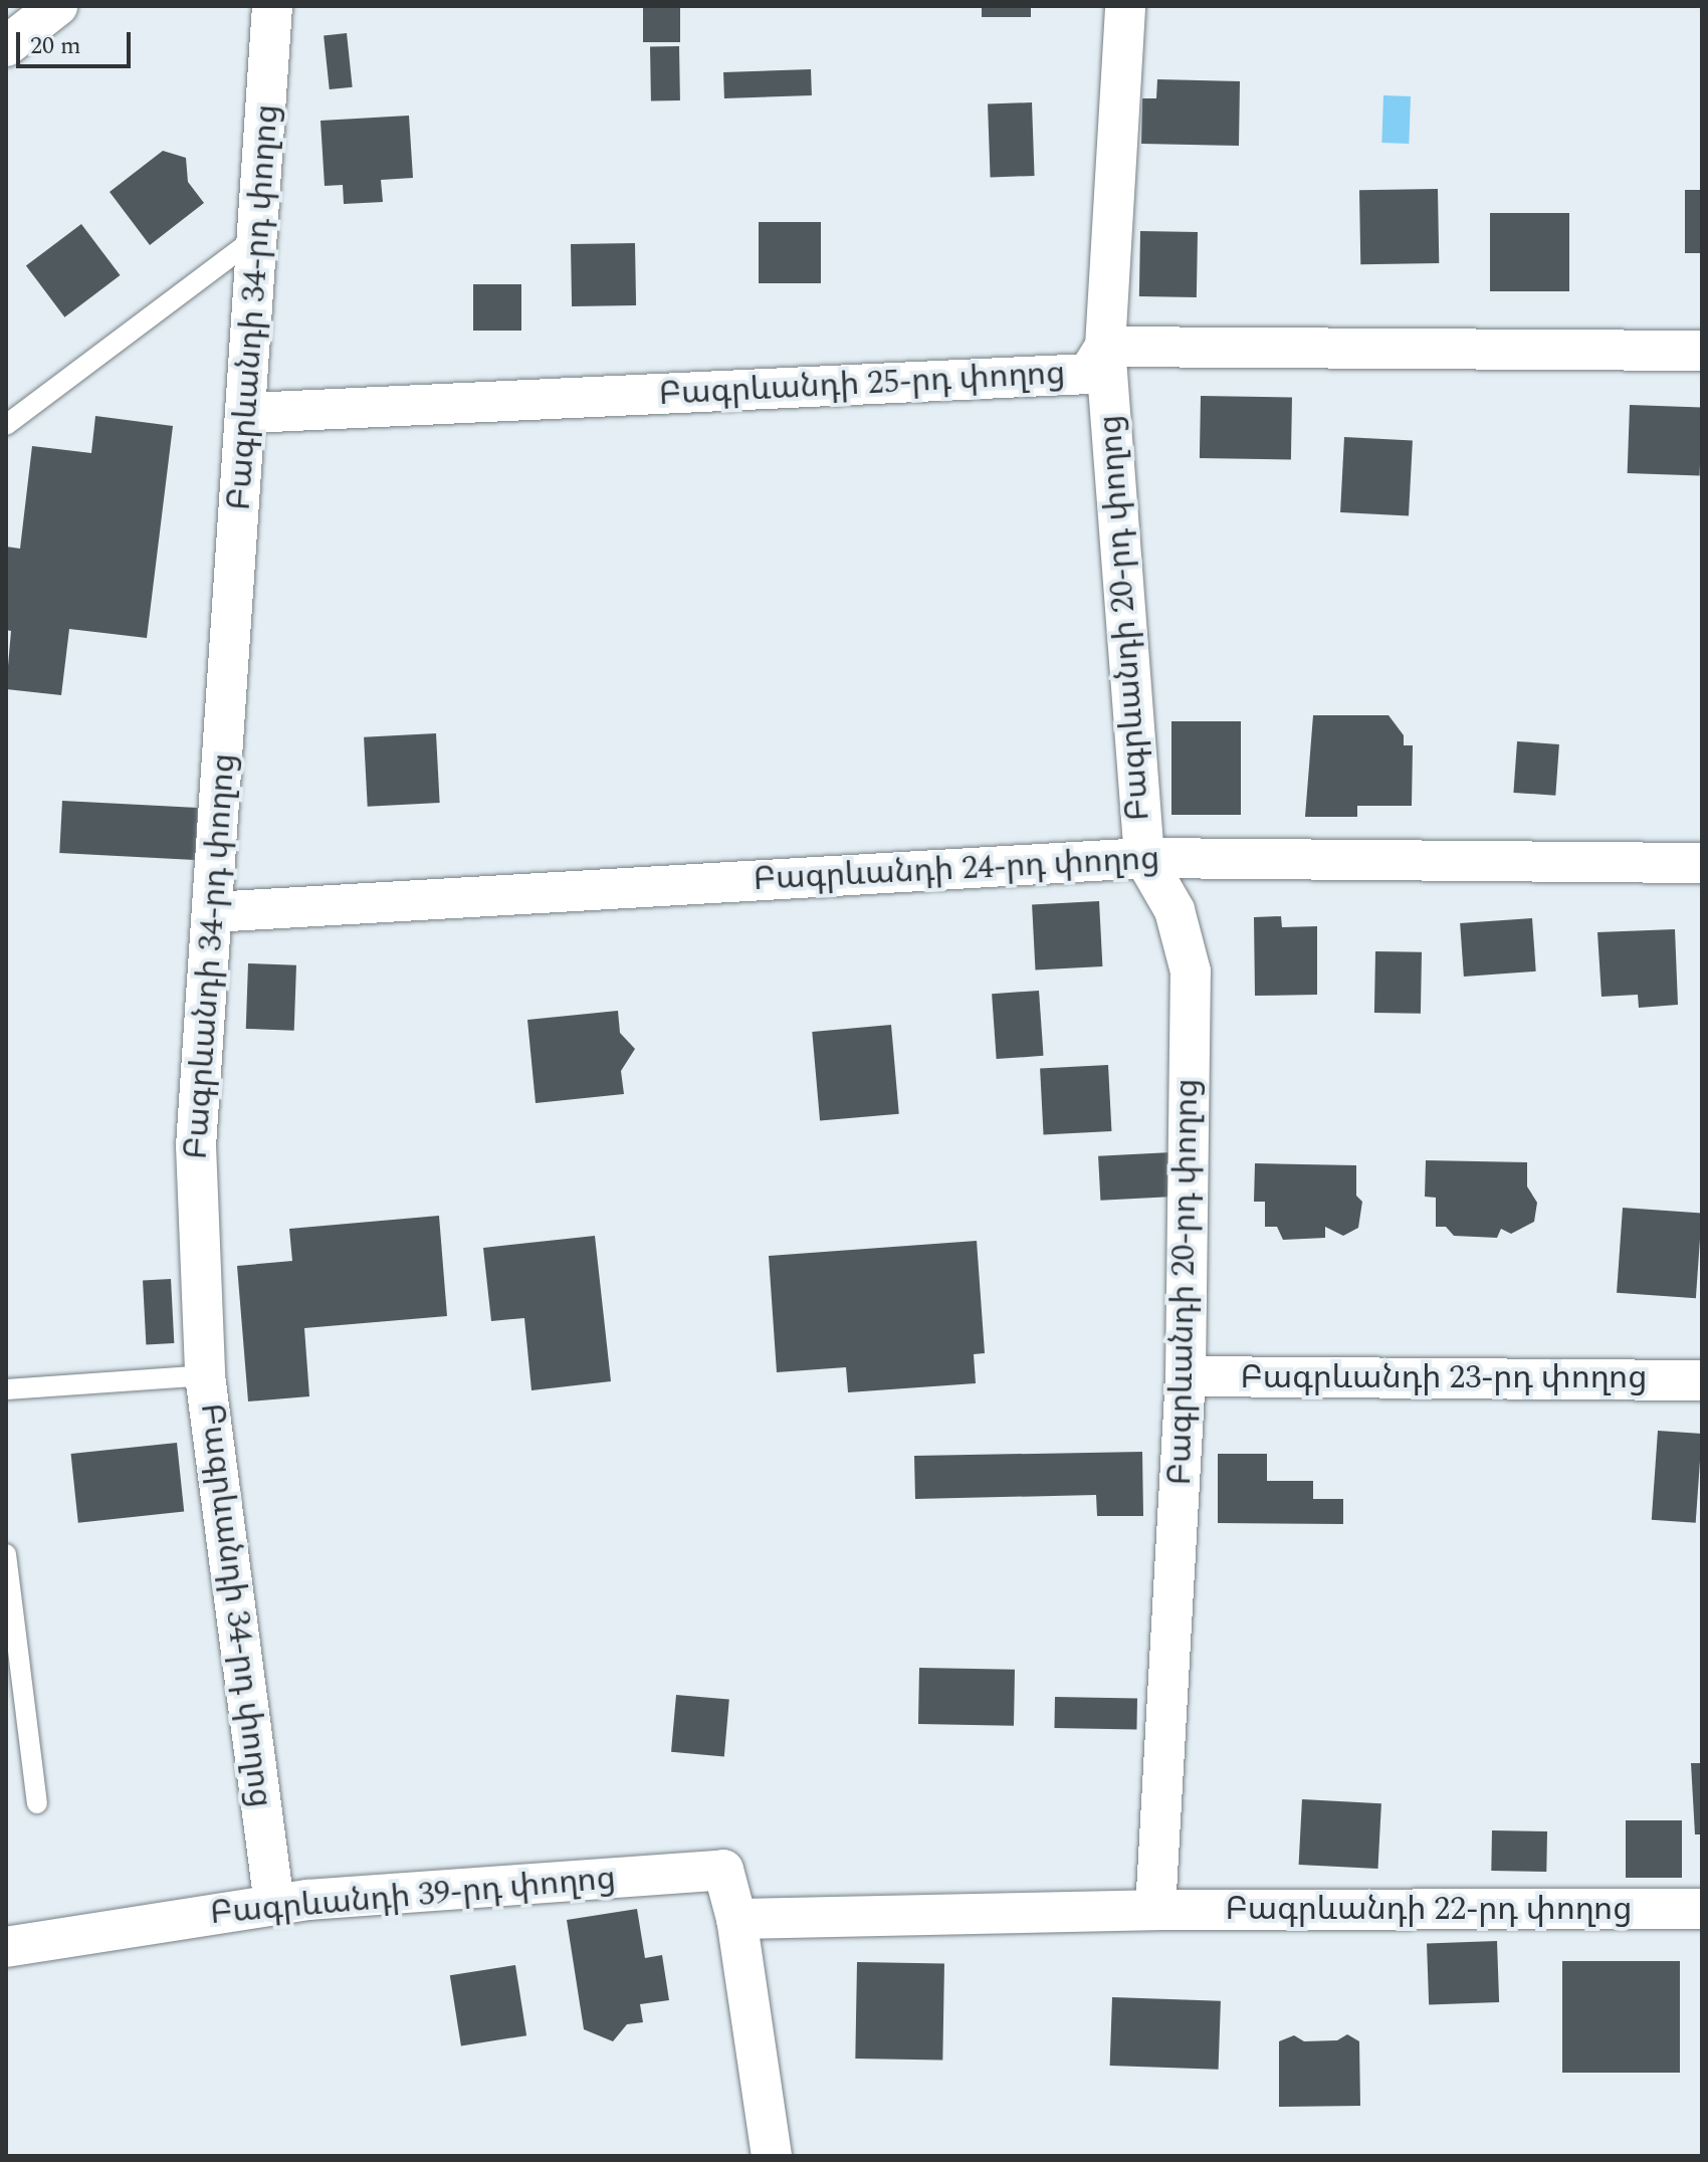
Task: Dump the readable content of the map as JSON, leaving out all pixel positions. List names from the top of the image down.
{
  "streets": {
    "street": [
      "Բագրևանդի 34-րդ փողոց",
      "Բագրևանդի 25-րդ փողոց",
      "Բագրևանդի 20-րդ փողոց",
      "Բագրևանդի 24-րդ փողոց",
      "Բագրևանդի 23-րդ փողոց",
      "Բագրևանդի 39-րդ փողոց",
      "Բագրևանդի 22-րդ փողոց"
    ]
  },
  "crossings": [
    ["Բագրևանդի 34-րդ փողոց", "Բագրևանդի 25-րդ փողոց"],
    ["Բագրևանդի 34-րդ փողոց", "Բագրևանդի 24-րդ փողոց"],
    ["Բագրևանդի 34-րդ փողոց", "Բագրևանդի 39-րդ փողոց"],
    ["Բագրևանդի 25-րդ փողոց", "Բագրևանդի 20-րդ փողոց"],
    ["Բագրևանդի 20-րդ փողոց", "Բագրևանդի 24-րդ փողոց"],
    ["Բագրևանդի 20-րդ փողոց", "Բագրևանդի 23-րդ փողոց"],
    ["Բագրևանդի 20-րդ փողոց", "Բագրևանդի 22-րդ փողոց"]
  ],
  "scale_bar": "20 m"
}
